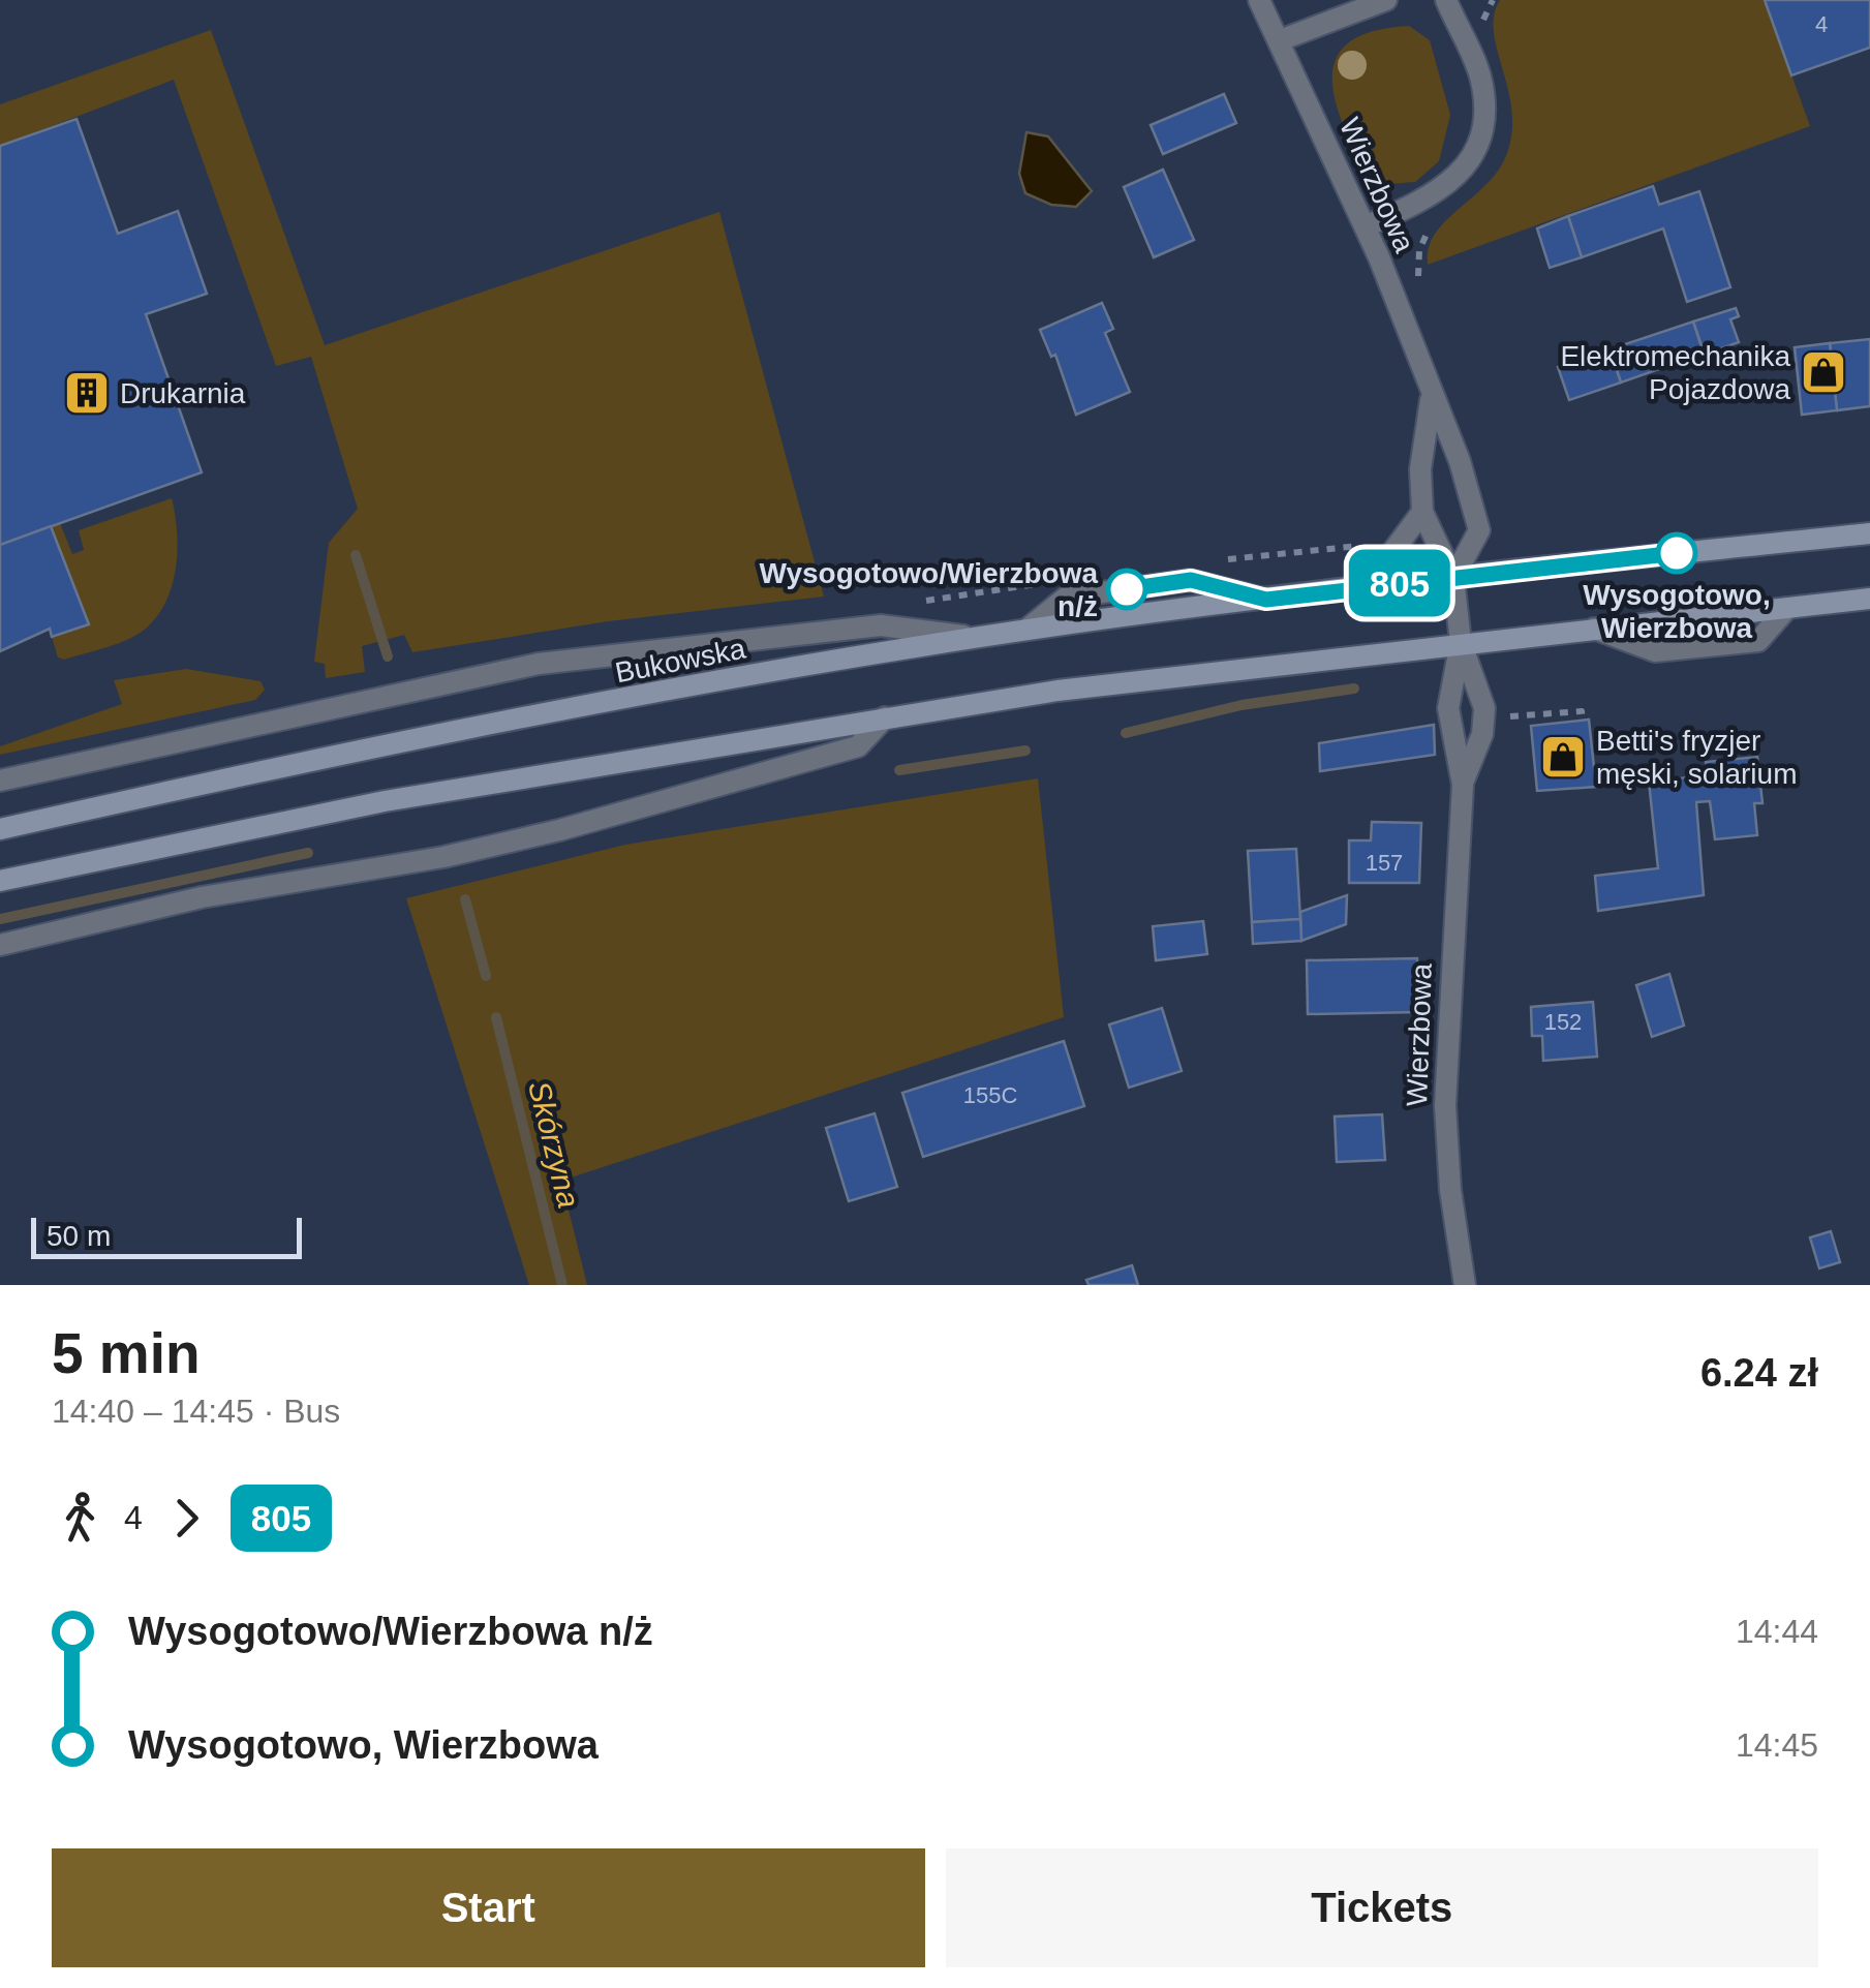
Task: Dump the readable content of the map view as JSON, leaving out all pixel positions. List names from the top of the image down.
{
  "streets": {
    "main road": ["Bukowska"],
    "street": ["Wierzbowa"]
  },
  "crossings": [
    ["Wierzbowa", "Bukowska"]
  ],
  "water": ["Skórzyna"],
  "places": {
    "shop": ["Elektromechanika Pojazdowa", "Betti's fryzjer męski, solarium"],
    "building": ["Drukarnia"],
    "other": ["Wysogotowo, Wierzbowa", "Wysogotowo/Wierzbowa n/ż"]
  },
  "lines": ["bus line 805"],
  "house_numbers": [
    "4",
    "157",
    "152",
    "155C"
  ],
  "scale_bar": "50 m",
  "page": {
    "on_map": "805",
    "scale": "50 m",
    "heading": ["5 min", "14:40 – 14:45 · Bus", "6.24 zł"],
    "legs": ["4", "805"],
    "list": [
      {
        "name": "Wysogotowo/Wierzbowa n/ż",
        "value": "14:44"
      },
      {
        "name": "Wysogotowo, Wierzbowa",
        "value": "14:45"
      }
    ],
    "buttons": ["Start", "Tickets"]
  }
}
